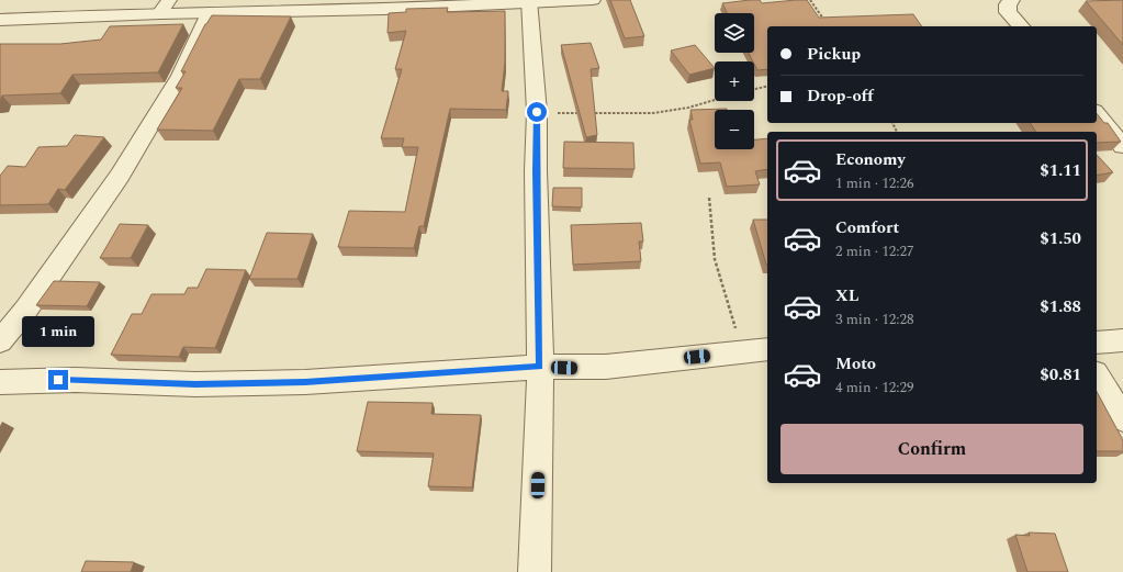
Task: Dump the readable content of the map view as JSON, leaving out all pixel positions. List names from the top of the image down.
{
  "page": {
    "map_buttons": ["+", "−"],
    "banner": ["Pickup", "Drop-off"],
    "list": [
      {
        "name": "Economy",
        "note": "1 min · 12:26",
        "value": "$1.11"
      },
      {
        "name": "Comfort",
        "note": "2 min · 12:27",
        "value": "$1.50"
      },
      {
        "name": "XL",
        "note": "3 min · 12:28",
        "value": "$1.88"
      },
      {
        "name": "Moto",
        "note": "4 min · 12:29",
        "value": "$0.81"
      }
    ],
    "bubble": "1 min",
    "buttons": "Confirm"
  }
}
